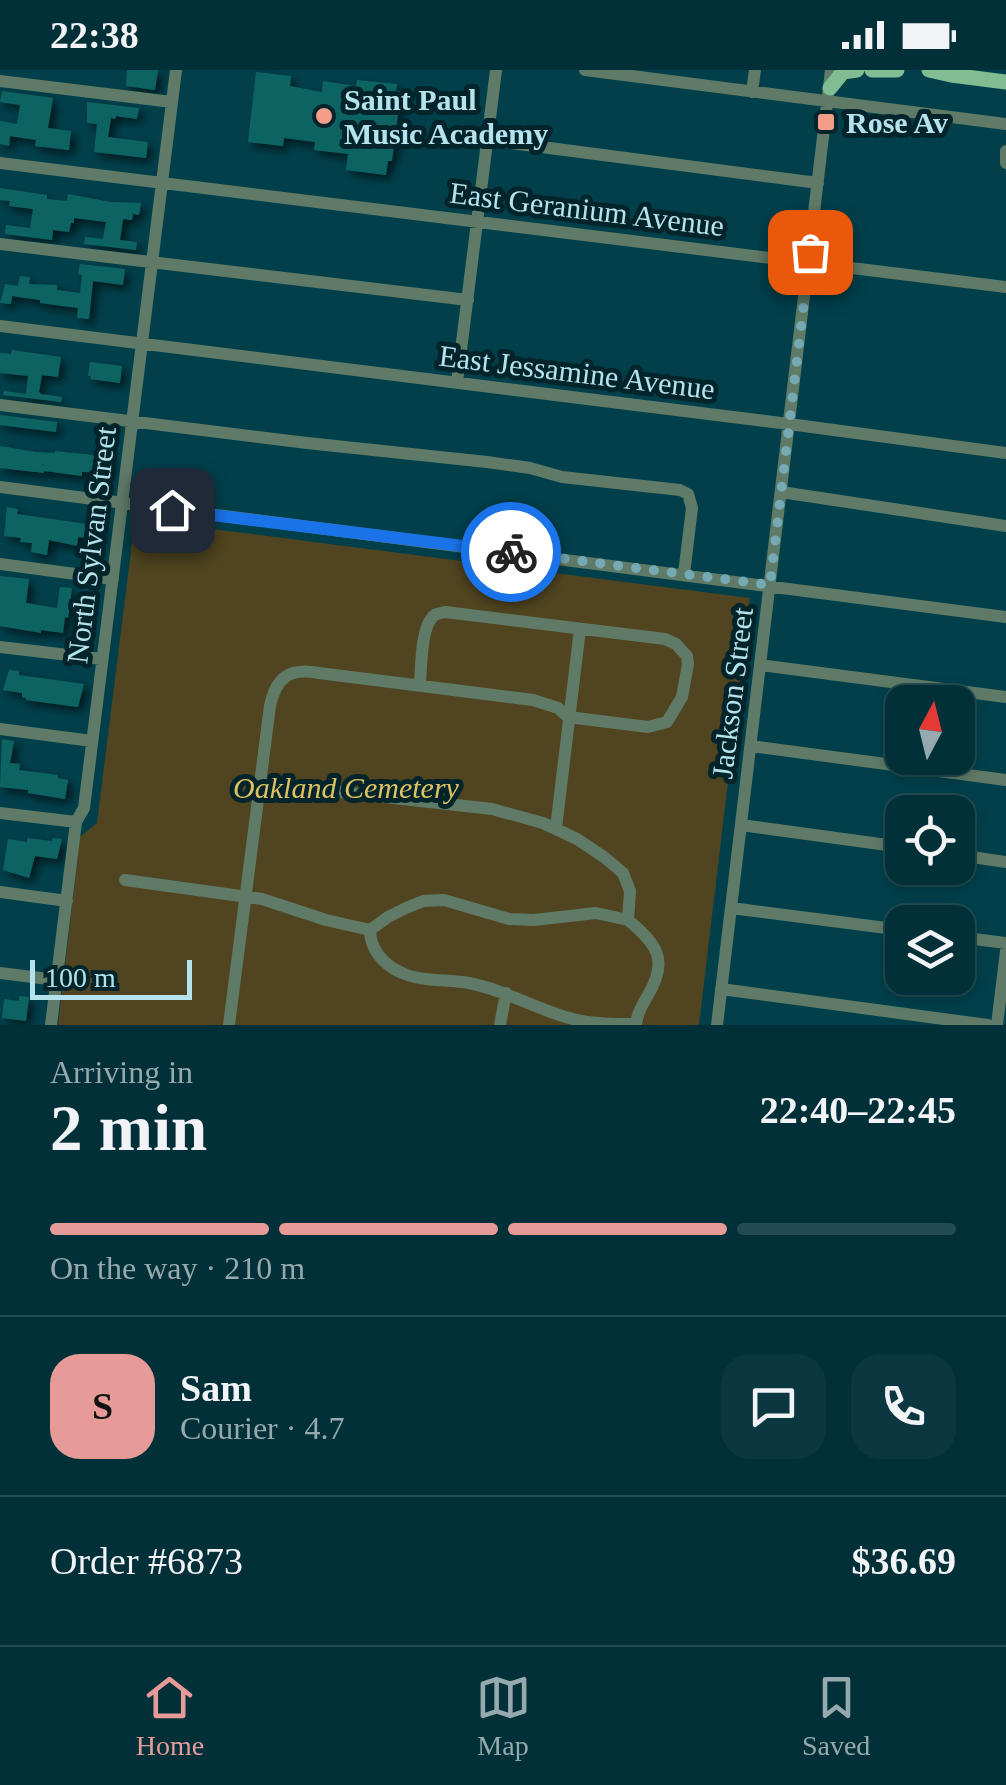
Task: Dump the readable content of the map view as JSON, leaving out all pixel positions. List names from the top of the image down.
{
  "streets": {
    "street": [
      "East Geranium Avenue",
      "East Jessamine Avenue",
      "North Sylvan Street",
      "Jackson Street"
    ]
  },
  "crossings": [
    ["East Geranium Avenue", "North Sylvan Street"],
    ["East Geranium Avenue", "Jackson Street"],
    ["East Jessamine Avenue", "North Sylvan Street"],
    ["East Jessamine Avenue", "Jackson Street"]
  ],
  "parks": ["Oakland Cemetery"],
  "places": {
    "other": ["Saint Paul Music Academy"],
    "transit": ["Rose Av"]
  },
  "scale_bar": "100 m",
  "north": "top",
  "page": {
    "status": "22:38",
    "scale": "100 m",
    "heading": ["2 min", "Arriving in", "22:40–22:45"],
    "panel": [
      "Sam",
      "Courier · 4.7",
      "Order #6873",
      "$36.69"
    ],
    "bar": "On the way · 210 m",
    "round": "S",
    "tabs": ["Home", "Map", "Saved"]
  }
}
